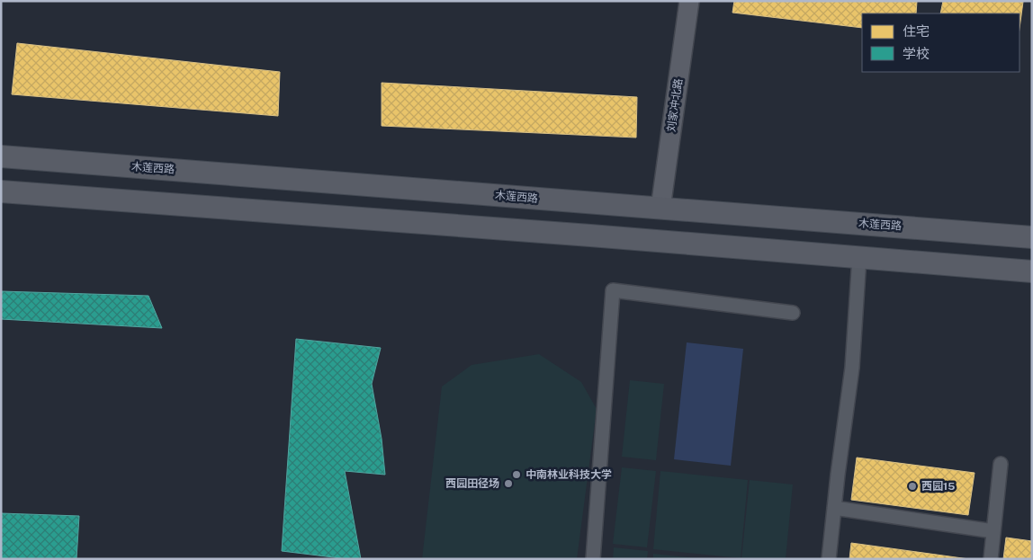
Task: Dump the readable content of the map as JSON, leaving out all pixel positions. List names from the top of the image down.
{
  "streets": {
    "main road": ["刘家冲北路", "木莲西路"]
  },
  "crossings": [
    ["刘家冲北路", "木莲西路"]
  ],
  "places": ["中南林业科技大学", "西园田径场", "西园15"],
  "legend": ["住宅", "学校"]
}
